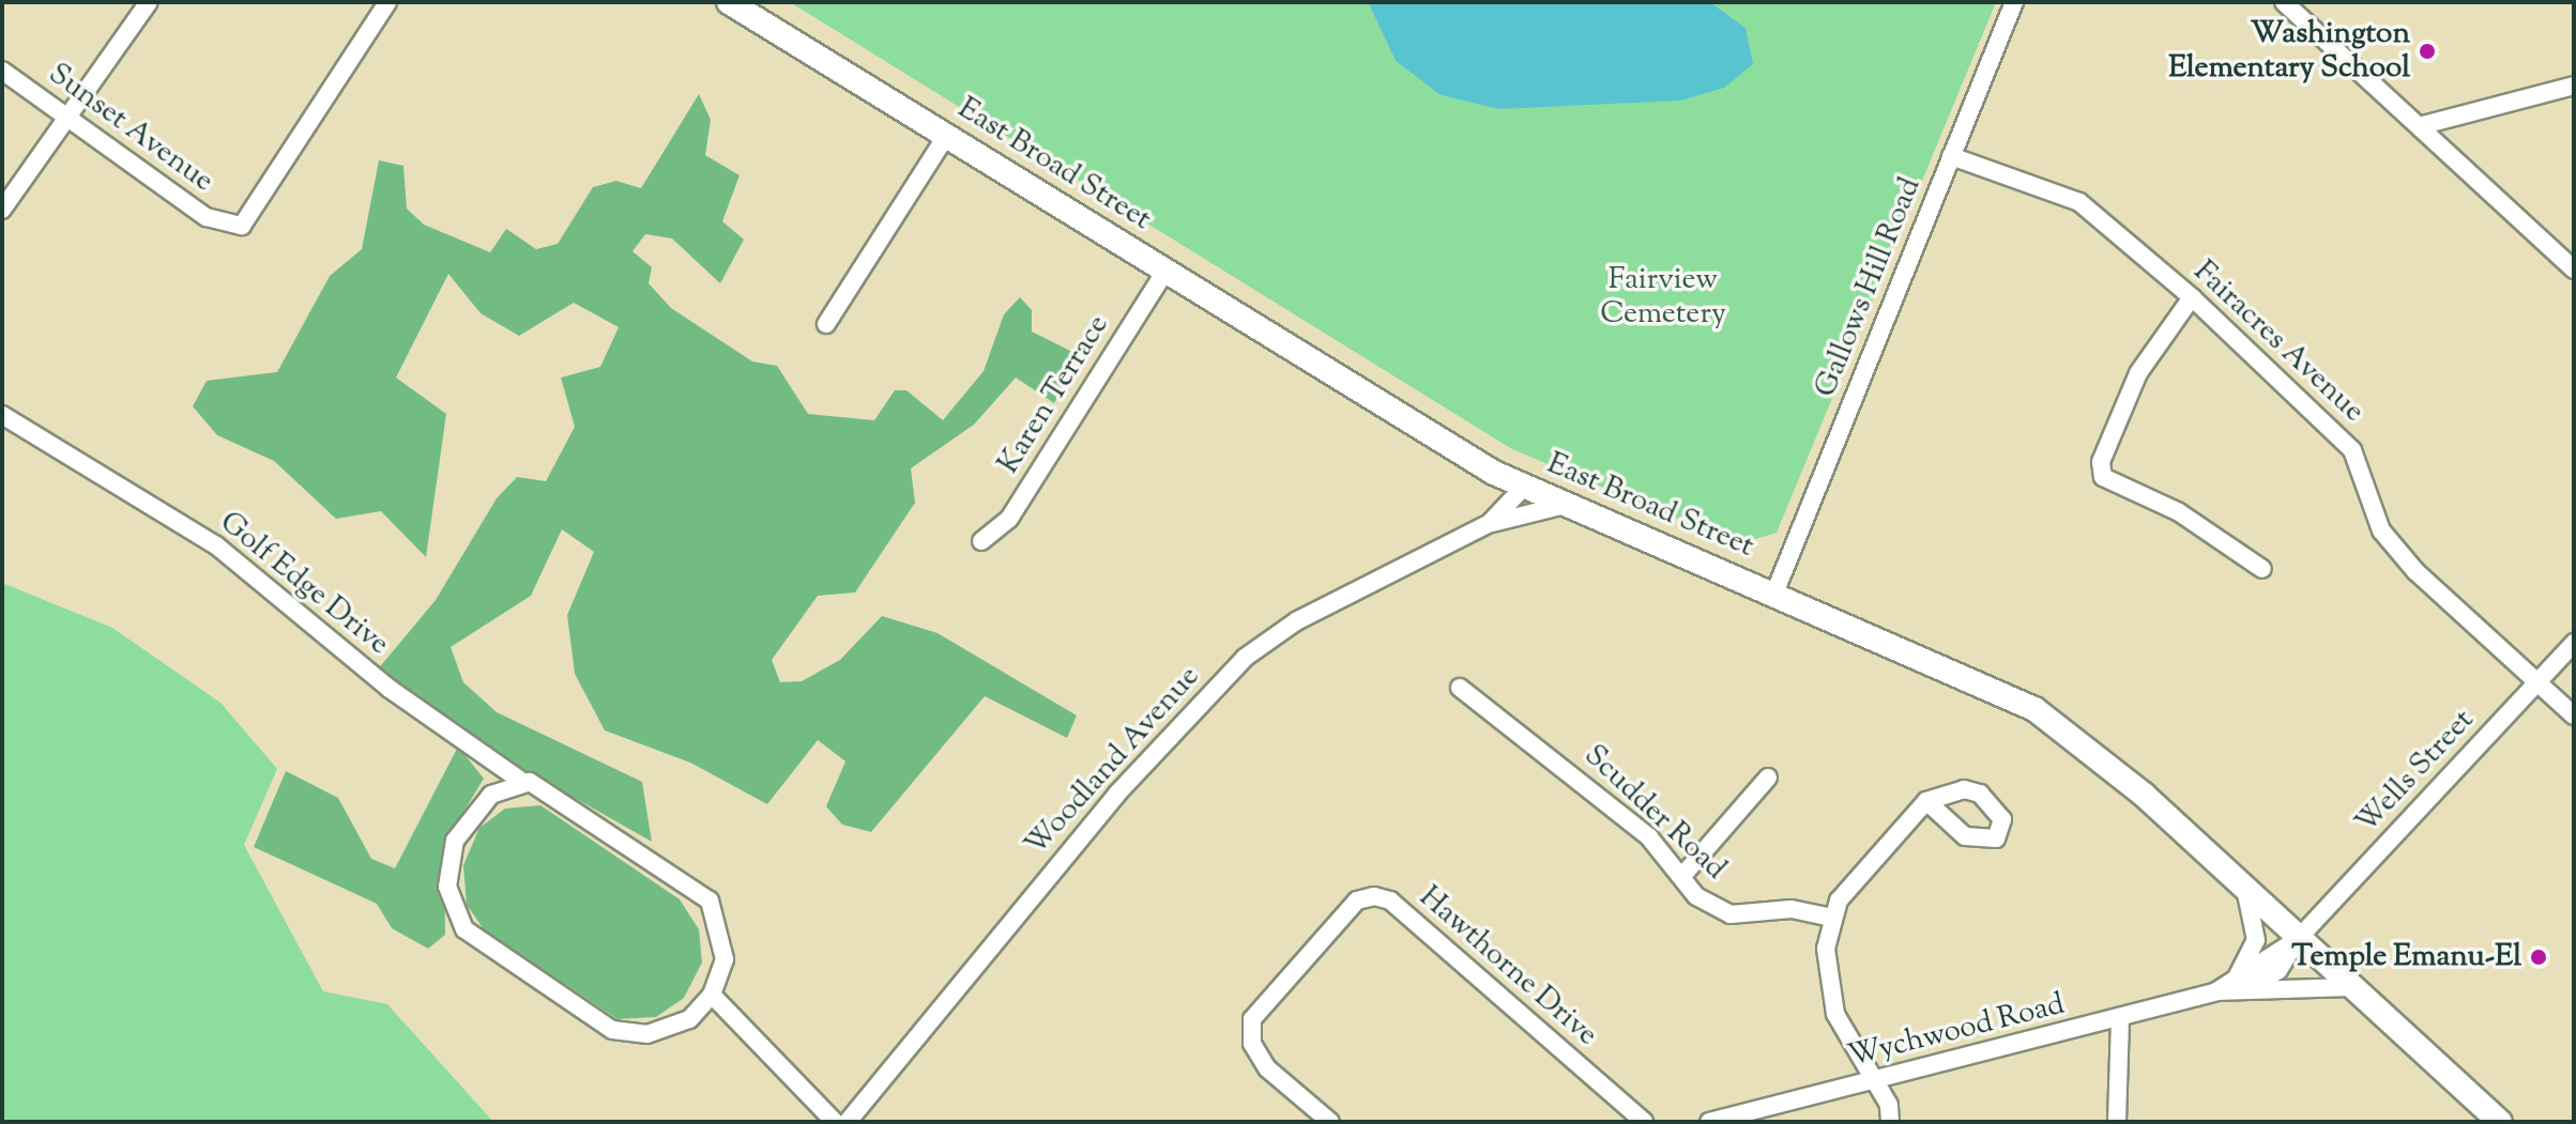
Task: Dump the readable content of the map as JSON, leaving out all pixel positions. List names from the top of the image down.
{
  "streets": {
    "street": [
      "Sunset Avenue",
      "East Broad Street",
      "Gallows Hill Road",
      "Fairacres Avenue",
      "Karen Terrace",
      "Golf Edge Drive",
      "Woodland Avenue",
      "Wells Street",
      "Scudder Road",
      "Hawthorne Drive",
      "Wychwood Road"
    ]
  },
  "crossings": [
    ["East Broad Street", "Gallows Hill Road"],
    ["East Broad Street", "Karen Terrace"],
    ["East Broad Street", "Woodland Avenue"],
    ["East Broad Street", "Wells Street"],
    ["East Broad Street", "Wychwood Road"],
    ["Gallows Hill Road", "Fairacres Avenue"],
    ["Fairacres Avenue", "Wells Street"],
    ["Wells Street", "Wychwood Road"]
  ],
  "parks": ["Fairview Cemetery"],
  "places": ["Washington Elementary School", "Temple Emanu-El"]
}
